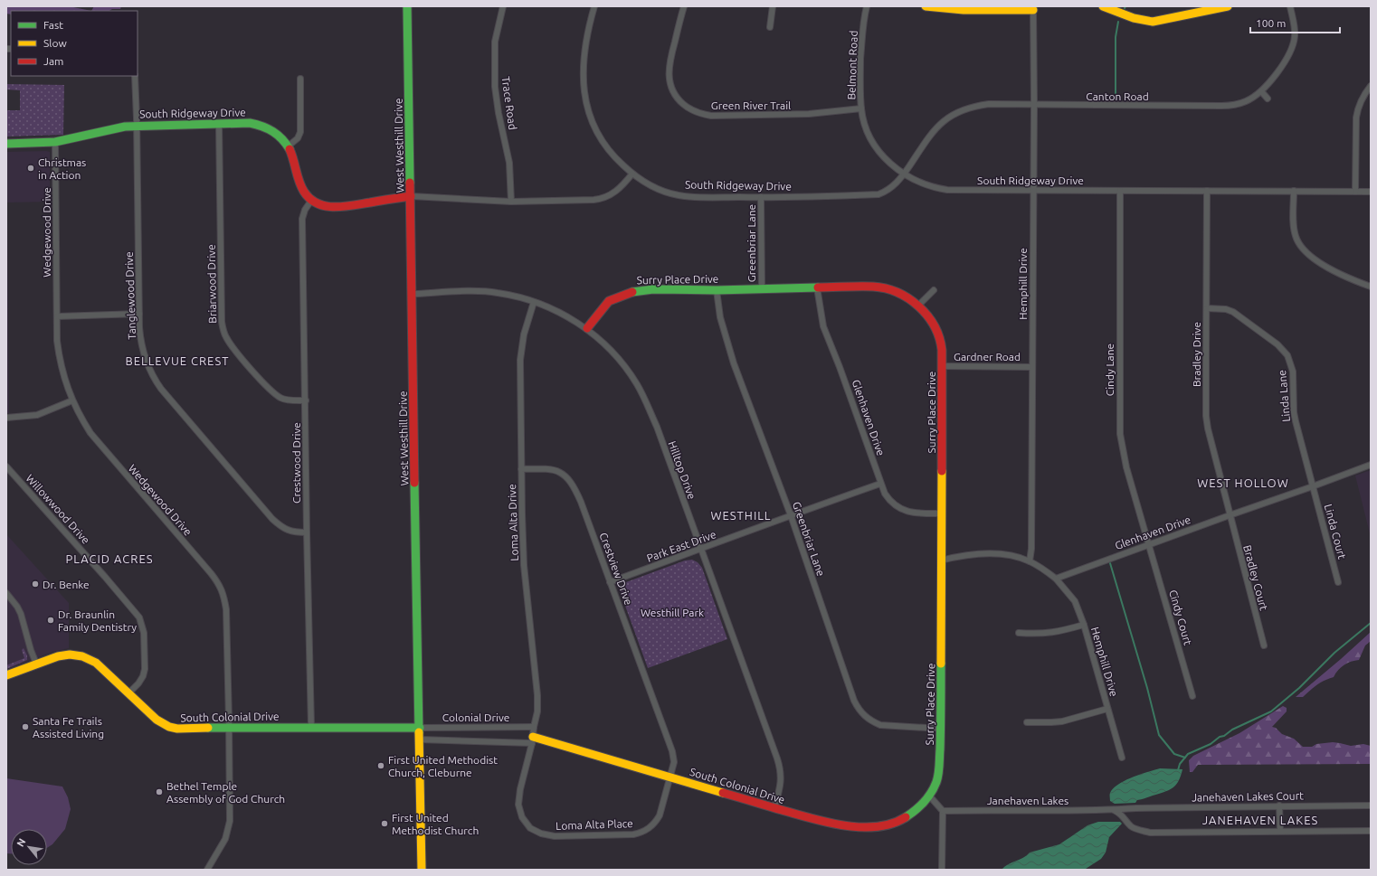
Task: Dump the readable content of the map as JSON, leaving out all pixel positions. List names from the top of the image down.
{
  "streets": {
    "street": [
      "Belmont Road",
      "Canton Road",
      "Trace Road",
      "Green River Trail",
      "South Ridgeway Drive",
      "West Westhill Drive",
      "Wedgewood Drive",
      "Greenbriar Lane",
      "Surry Place Drive",
      "Briarwood Drive",
      "Hemphill Drive",
      "Tanglewood Drive",
      "Bradley Drive",
      "Gardner Road",
      "Cindy Lane",
      "Linda Lane",
      "Glenhaven Drive",
      "Crestwood Drive",
      "Hilltop Drive",
      "Willowwood Drive",
      "Loma Alta Drive",
      "Linda Court",
      "Park East Drive",
      "Crestview Drive",
      "Bradley Court",
      "Cindy Court",
      "South Colonial Drive",
      "Colonial Drive",
      "Janehaven Lakes Court",
      "Janehaven Lakes",
      "Loma Alta Place"
    ]
  },
  "crossings": [
    ["Belmont Road", "Canton Road"],
    ["Belmont Road", "Green River Trail"],
    ["Belmont Road", "South Ridgeway Drive"],
    ["Canton Road", "South Ridgeway Drive"],
    ["Canton Road", "Hemphill Drive"],
    ["South Ridgeway Drive", "Wedgewood Drive"],
    ["South Ridgeway Drive", "Greenbriar Lane"],
    ["South Ridgeway Drive", "Briarwood Drive"],
    ["South Ridgeway Drive", "Hemphill Drive"],
    ["South Ridgeway Drive", "Tanglewood Drive"],
    ["South Ridgeway Drive", "Bradley Drive"],
    ["South Ridgeway Drive", "Cindy Lane"],
    ["South Ridgeway Drive", "Crestwood Drive"],
    ["West Westhill Drive", "Hilltop Drive"],
    ["West Westhill Drive", "South Colonial Drive"],
    ["West Westhill Drive", "Colonial Drive"],
    ["Wedgewood Drive", "South Colonial Drive"],
    ["Greenbriar Lane", "Surry Place Drive"],
    ["Greenbriar Lane", "Park East Drive"],
    ["Surry Place Drive", "Gardner Road"],
    ["Surry Place Drive", "Glenhaven Drive"],
    ["Surry Place Drive", "Hilltop Drive"],
    ["Surry Place Drive", "South Colonial Drive"],
    ["Briarwood Drive", "Crestwood Drive"],
    ["Hemphill Drive", "Gardner Road"],
    ["Hemphill Drive", "Glenhaven Drive"],
    ["Tanglewood Drive", "Crestwood Drive"],
    ["Bradley Drive", "Linda Lane"],
    ["Bradley Drive", "Glenhaven Drive"],
    ["Bradley Drive", "Bradley Court"],
    ["Cindy Lane", "Glenhaven Drive"],
    ["Cindy Lane", "Cindy Court"],
    ["Linda Lane", "Glenhaven Drive"],
    ["Linda Lane", "Linda Court"],
    ["Glenhaven Drive", "Linda Court"],
    ["Glenhaven Drive", "Park East Drive"],
    ["Glenhaven Drive", "Bradley Court"],
    ["Glenhaven Drive", "Cindy Court"],
    ["Crestwood Drive", "South Colonial Drive"],
    ["Hilltop Drive", "Loma Alta Drive"],
    ["Hilltop Drive", "Park East Drive"],
    ["Hilltop Drive", "South Colonial Drive"],
    ["Willowwood Drive", "South Colonial Drive"],
    ["Loma Alta Drive", "Crestview Drive"],
    ["Loma Alta Drive", "South Colonial Drive"],
    ["Loma Alta Drive", "Colonial Drive"],
    ["Loma Alta Drive", "Loma Alta Place"],
    ["Park East Drive", "Crestview Drive"],
    ["Crestview Drive", "South Colonial Drive"],
    ["Crestview Drive", "Loma Alta Place"],
    ["South Colonial Drive", "Colonial Drive"],
    ["South Colonial Drive", "Loma Alta Place"],
    ["Janehaven Lakes Court", "Janehaven Lakes"]
  ],
  "districts": [
    "BELLEVUE CREST",
    "WEST HOLLOW",
    "WESTHILL",
    "PLACID ACRES",
    "JANEHAVEN LAKES"
  ],
  "parks": ["Westhill Park"],
  "places": [
    "Christmas in Action",
    "Dr. Benke",
    "Dr. Braunlin Family Dentistry",
    "Santa Fe Trails Assisted Living",
    "First United Methodist Church, Cleburne",
    "Bethel Temple Assembly of God Church",
    "First United Methodist Church"
  ],
  "legend": ["Fast", "Slow", "Jam"],
  "scale_bar": "100 m",
  "north": "top left"
}
